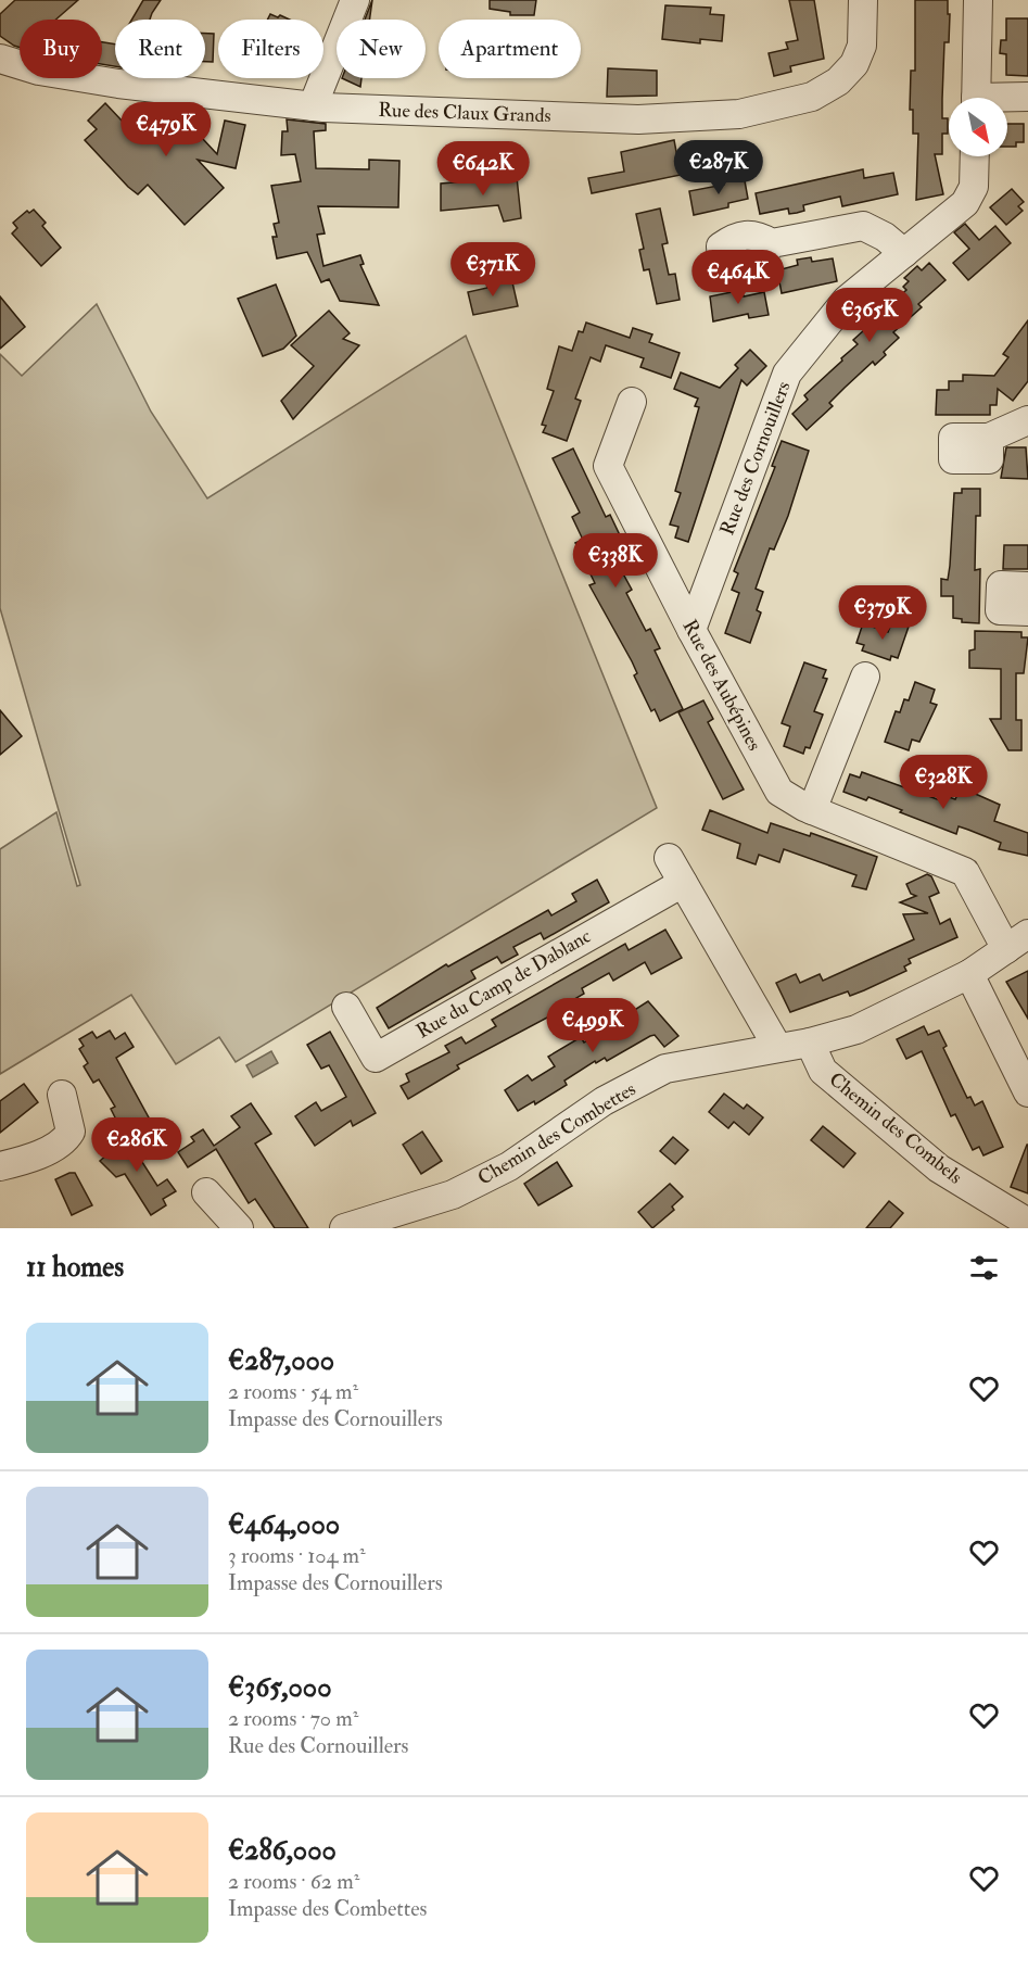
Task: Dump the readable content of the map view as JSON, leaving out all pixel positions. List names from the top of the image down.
{
  "streets": {
    "street": [
      "Rue des Claux Grands",
      "Rue des Cornouillers",
      "Rue des Aubépines",
      "Rue du Camp de Dablanc",
      "Chemin des Combels",
      "Chemin des Combettes"
    ]
  },
  "crossings": [
    ["Rue des Cornouillers", "Rue des Aubépines"],
    ["Rue des Aubépines", "Chemin des Combettes"],
    ["Chemin des Combels", "Chemin des Combettes"]
  ],
  "north": "bottom right",
  "page": {
    "chip": [
      "Buy",
      "Rent",
      "Filters",
      "New",
      "Apartment"
    ],
    "price": [
      "€479K",
      "€287K",
      "€642K",
      "€371K",
      "€464K",
      "€365K",
      "€338K",
      "€379K",
      "€328K",
      "€499K",
      "€286K"
    ],
    "heading": "11 homes",
    "list": [
      {
        "name": "€287,000",
        "note": "2 rooms · 54 m² · Impasse des Cornouillers"
      },
      {
        "name": "€464,000",
        "note": "3 rooms · 104 m² · Impasse des Cornouillers"
      },
      {
        "name": "€365,000",
        "note": "2 rooms · 70 m² · Rue des Cornouillers"
      },
      {
        "name": "€286,000",
        "note": "2 rooms · 62 m² · Impasse des Combettes"
      }
    ]
  }
}
